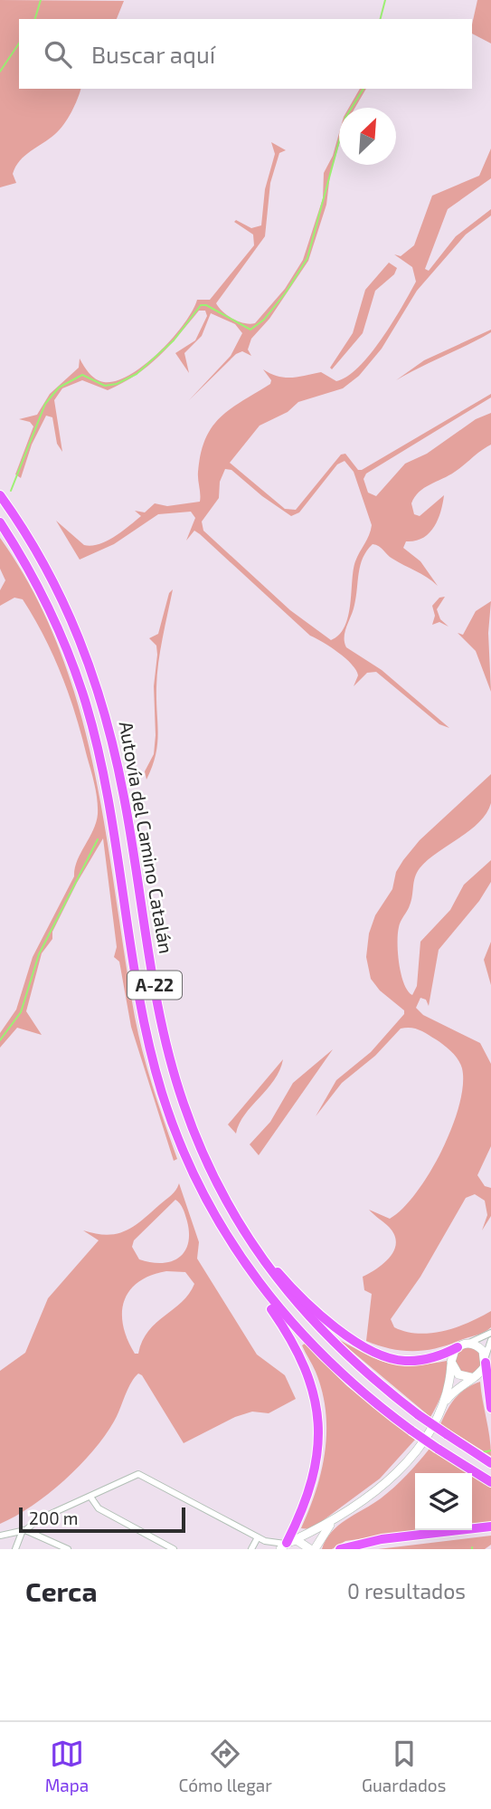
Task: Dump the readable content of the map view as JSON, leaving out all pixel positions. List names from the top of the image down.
{
  "streets": {
    "highway": ["Autovía del Camino Catalán", "A-22"]
  },
  "scale_bar": "200 m",
  "north": "top right",
  "page": {
    "search": "Buscar aquí",
    "scale": "200 m",
    "heading": ["Cerca", "0 resultados"],
    "nav": ["Mapa", "Cómo llegar", "Guardados"]
  }
}
